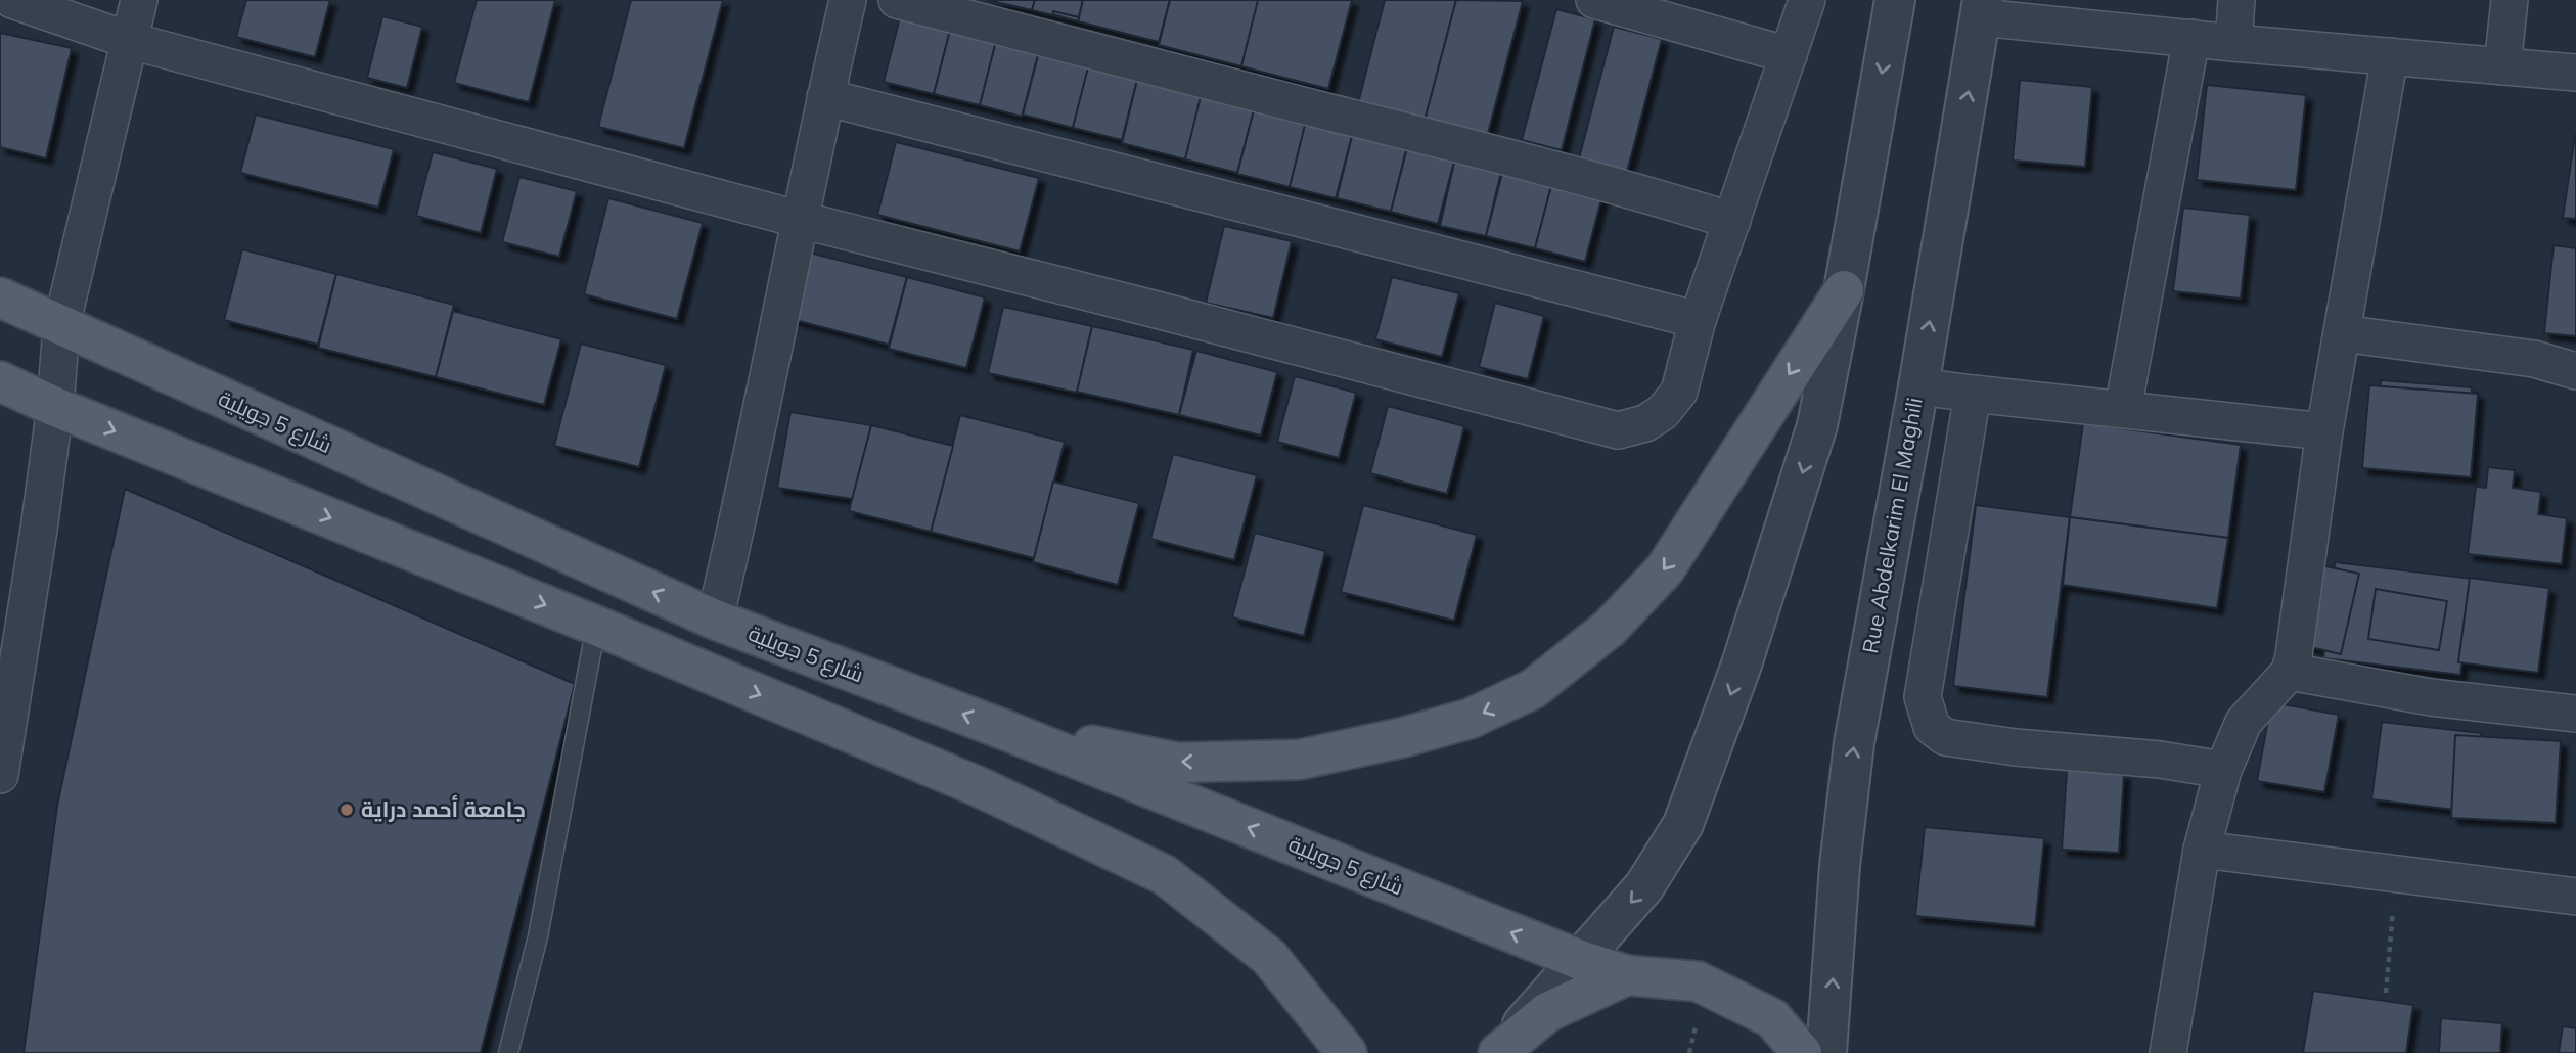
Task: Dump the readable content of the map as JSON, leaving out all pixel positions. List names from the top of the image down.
{
  "streets": {
    "main road": ["شارع 5 جويلية"],
    "street": ["Rue Abdelkarim El Maghili"]
  },
  "places": ["جامعة أحمد دراية"]
}
